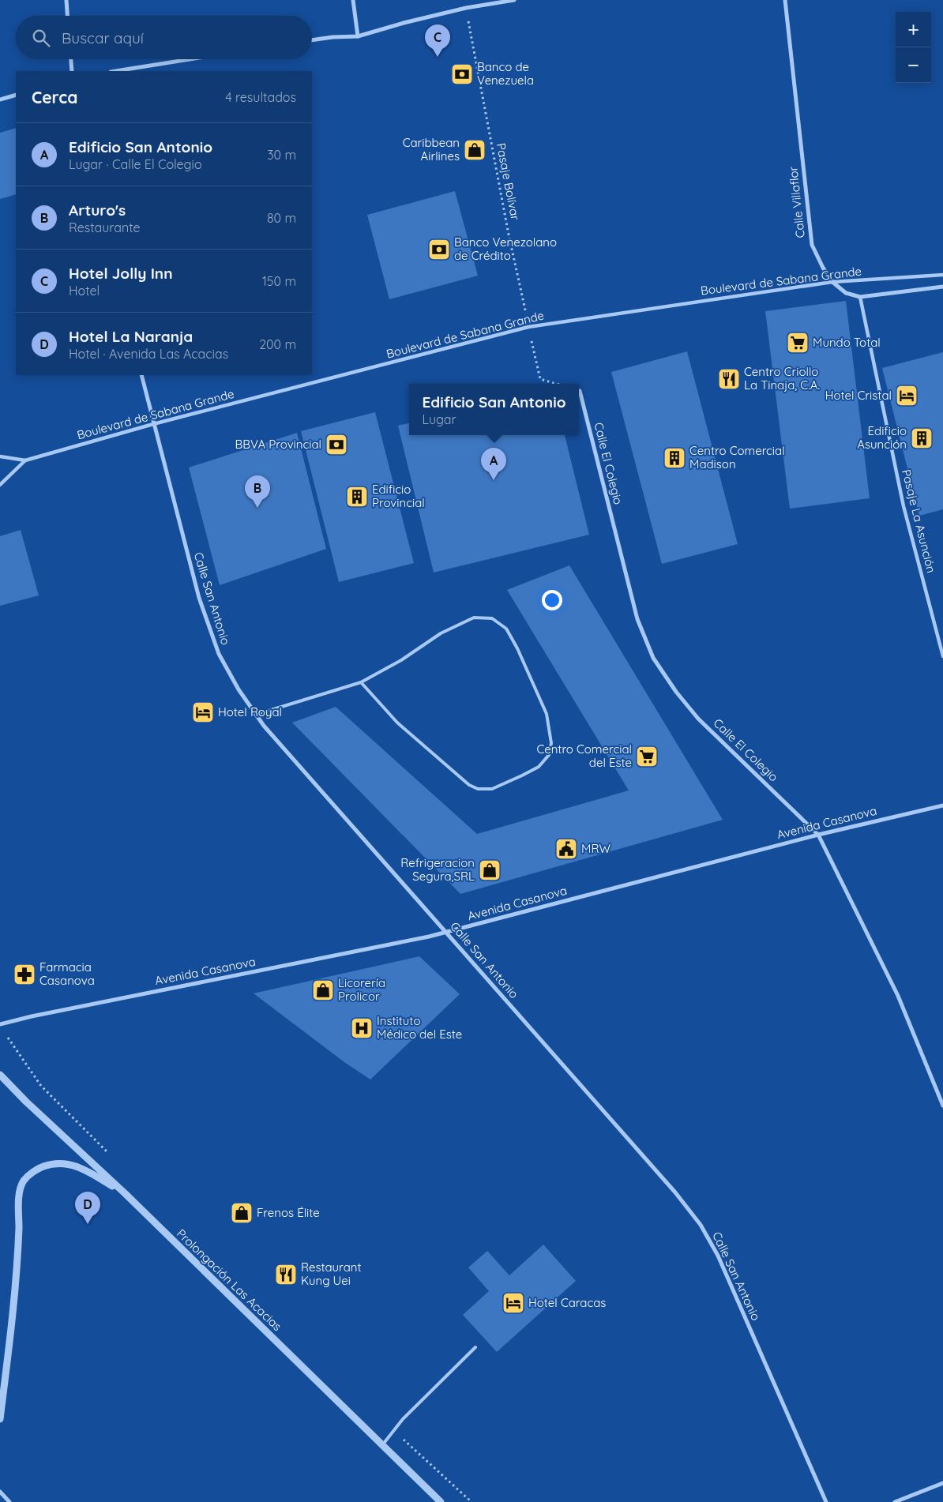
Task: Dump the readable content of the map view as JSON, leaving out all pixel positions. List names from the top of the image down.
{
  "streets": {
    "street": [
      "Calle Villaflor",
      "Boulevard de Sabana Grande",
      "Calle El Colegio",
      "Pasaje La Asunción",
      "Calle San Antonio",
      "Avenida Casanova",
      "Prolongación Las Acacias"
    ],
    "path": ["Pasaje Bolívar"]
  },
  "crossings": [
    ["Pasaje Bolívar", "Boulevard de Sabana Grande"],
    ["Calle Villaflor", "Boulevard de Sabana Grande"],
    ["Calle Villaflor", "Pasaje La Asunción"],
    ["Boulevard de Sabana Grande", "Calle San Antonio"],
    ["Calle El Colegio", "Avenida Casanova"],
    ["Calle San Antonio", "Avenida Casanova"]
  ],
  "places": {
    "bank": ["Banco de Venezuela", "Banco Venezolano de Crédito", "BBVA Provincial"],
    "shop": [
      "Caribbean Airlines",
      "Refrigeracion Segura,SRL",
      "Licorería Prolicor",
      "Frenos Élite"
    ],
    "supermarket": ["Mundo Total", "Centro Comercial del Este"],
    "restaurant": ["Centro Criollo La Tinaja, C.A.", "Restaurant Kung Uei"],
    "hotel": ["Hotel Cristal", "Hotel Royal", "Hotel Caracas"],
    "building": ["Edificio Asunción", "Centro Comercial Madison", "Edificio Provincial"],
    "public building": ["MRW"],
    "pharmacy": ["Farmacia Casanova"],
    "hospital": ["Instituto Médico del Este"]
  },
  "page": {
    "map_buttons": ["+", "−"],
    "search": "Buscar aquí",
    "pins": [
      "C",
      "A",
      "B",
      "D"
    ],
    "heading": ["Cerca", "4 resultados"],
    "list": [
      {
        "mark": "A",
        "name": "Edificio San Antonio",
        "note": "Lugar · Calle El Colegio",
        "value": "30 m"
      },
      {
        "mark": "B",
        "name": "Arturo's",
        "note": "Restaurante",
        "value": "80 m"
      },
      {
        "mark": "C",
        "name": "Hotel Jolly Inn",
        "note": "Hotel",
        "value": "150 m"
      },
      {
        "mark": "D",
        "name": "Hotel La Naranja",
        "note": "Hotel · Avenida Las Acacias",
        "value": "200 m"
      }
    ],
    "popup": ["Edificio San Antonio", "Lugar"]
  }
}
